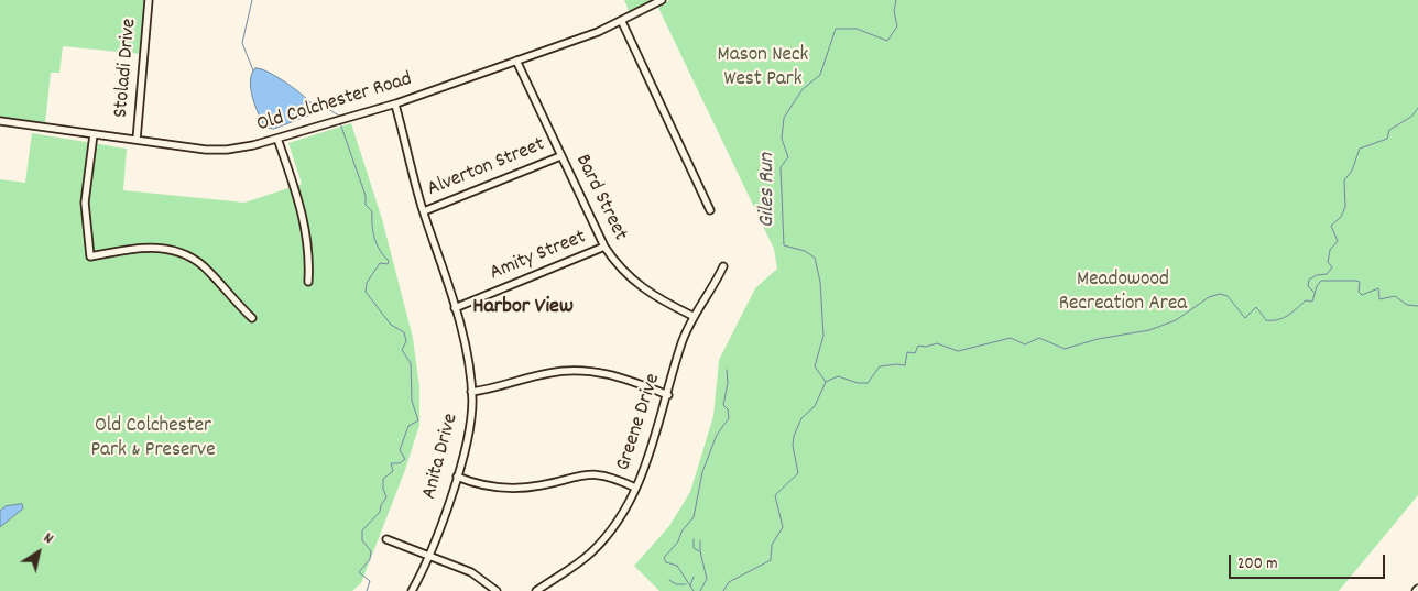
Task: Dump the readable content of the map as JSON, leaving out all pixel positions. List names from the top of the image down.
{
  "streets": {
    "street": [
      "Stoladi Drive",
      "Old Colchester Road",
      "Alverton Street",
      "Bard Street",
      "Amity Street",
      "Greene Drive",
      "Anita Drive"
    ]
  },
  "crossings": [
    ["Stoladi Drive", "Old Colchester Road"],
    ["Old Colchester Road", "Bard Street"],
    ["Old Colchester Road", "Anita Drive"],
    ["Alverton Street", "Bard Street"],
    ["Alverton Street", "Anita Drive"],
    ["Bard Street", "Amity Street"],
    ["Bard Street", "Greene Drive"],
    ["Amity Street", "Anita Drive"]
  ],
  "districts": ["Harbor View"],
  "water": ["Giles Run"],
  "parks": ["Mason Neck West Park", "Meadowood Recreation Area", "Old Colchester Park & Preserve"],
  "scale_bar": "200 m",
  "north": "top right"
}
